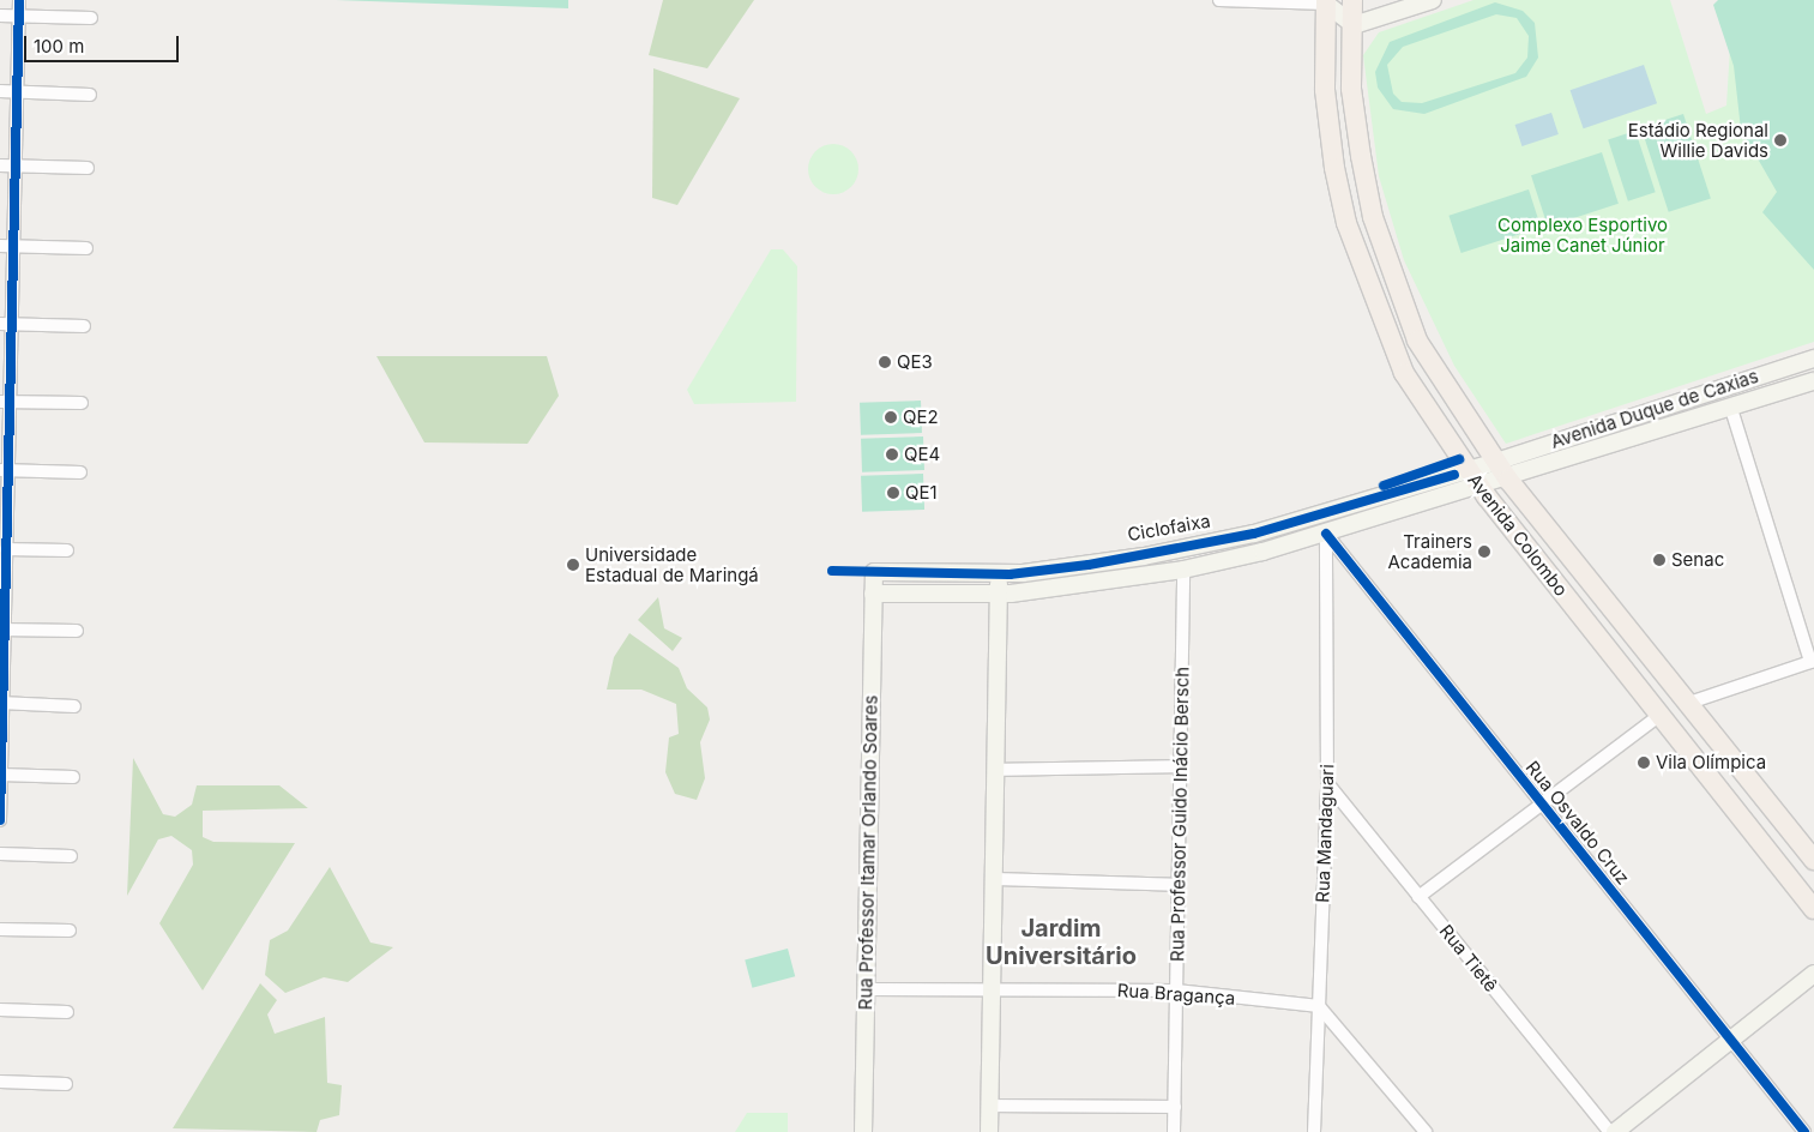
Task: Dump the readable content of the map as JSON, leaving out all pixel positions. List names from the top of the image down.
{
  "streets": {
    "main road": ["Avenida Duque de Caxias", "Avenida Colombo", "Rua Professor Itamar Orlando Soares"],
    "street": [
      "Rua Professor Guido Inácio Bersch",
      "Rua Osvaldo Cruz",
      "Rua Mandaguari",
      "Rua Tietê",
      "Rua Bragança"
    ],
    "cycle path": ["Ciclofaixa"]
  },
  "crossings": [
    ["Avenida Duque de Caxias", "Avenida Colombo"],
    ["Avenida Duque de Caxias", "Rua Professor Guido Inácio Bersch"],
    ["Avenida Duque de Caxias", "Rua Osvaldo Cruz"],
    ["Avenida Duque de Caxias", "Rua Mandaguari"],
    ["Avenida Duque de Caxias", "Rua Professor Itamar Orlando Soares"],
    ["Rua Professor Guido Inácio Bersch", "Rua Bragança"],
    ["Rua Osvaldo Cruz", "Rua Mandaguari"],
    ["Rua Mandaguari", "Rua Tietê"],
    ["Rua Mandaguari", "Rua Bragança"],
    ["Rua Professor Itamar Orlando Soares", "Rua Bragança"]
  ],
  "districts": ["Jardim Universitário"],
  "parks": ["Complexo Esportivo Jaime Canet Júnior"],
  "places": [
    "Estádio Regional Willie Davids",
    "QE3",
    "QE2",
    "QE4",
    "QE1",
    "Trainers Academia",
    "Senac",
    "Universidade Estadual de Maringá",
    "Vila Olímpica"
  ],
  "scale_bar": "100 m"
}
